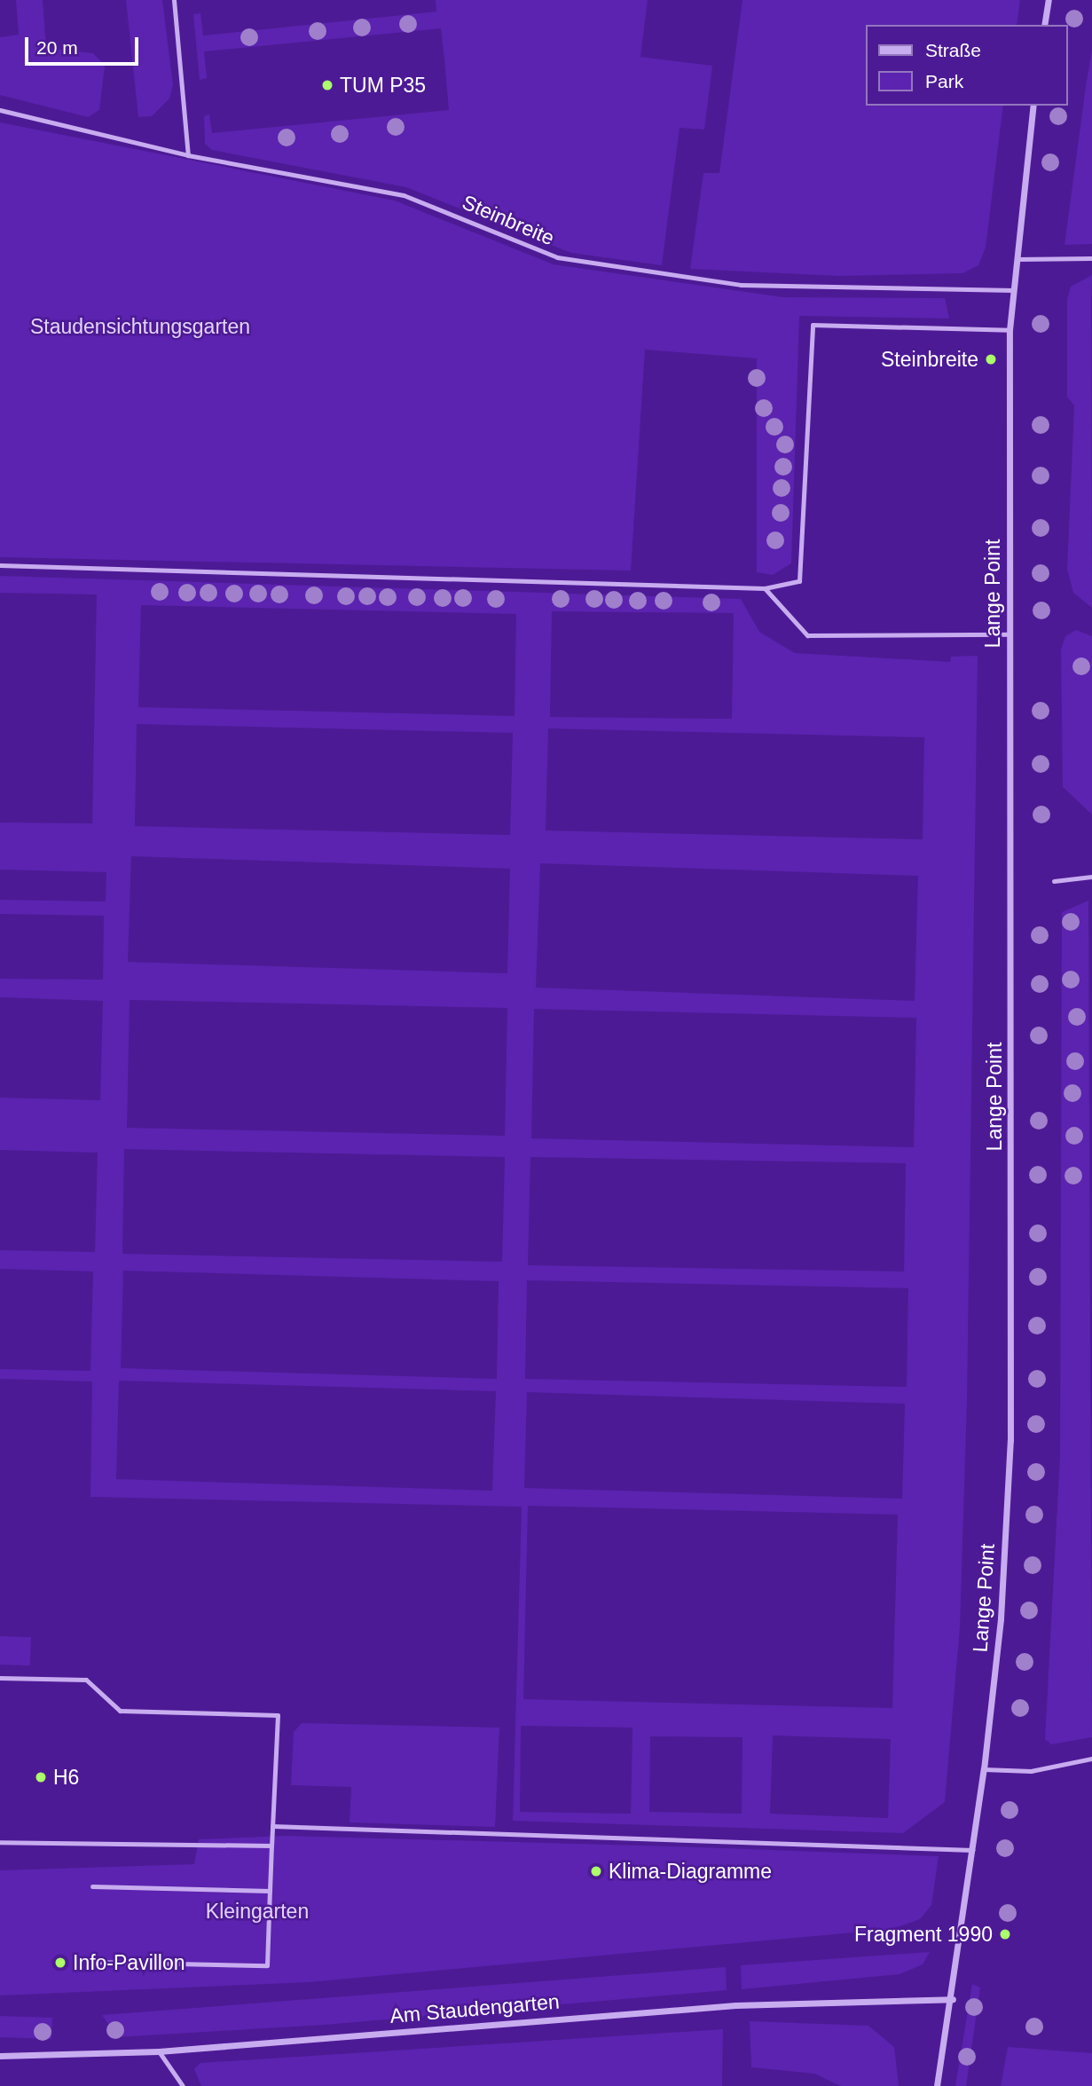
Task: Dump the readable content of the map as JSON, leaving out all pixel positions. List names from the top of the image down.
{
  "streets": {
    "street": ["Lange Point", "Am Staudengarten"],
    "lane": ["Steinbreite"]
  },
  "crossings": [
    ["Steinbreite", "Lange Point"],
    ["Lange Point", "Am Staudengarten"]
  ],
  "parks": ["Staudensichtungsgarten", "Kleingarten"],
  "places": [
    "TUM P35",
    "Steinbreite",
    "H6",
    "Klima-Diagramme",
    "Fragment 1990",
    "Info-Pavillon"
  ],
  "legend": ["Straße", "Park"],
  "scale_bar": "20 m"
}
